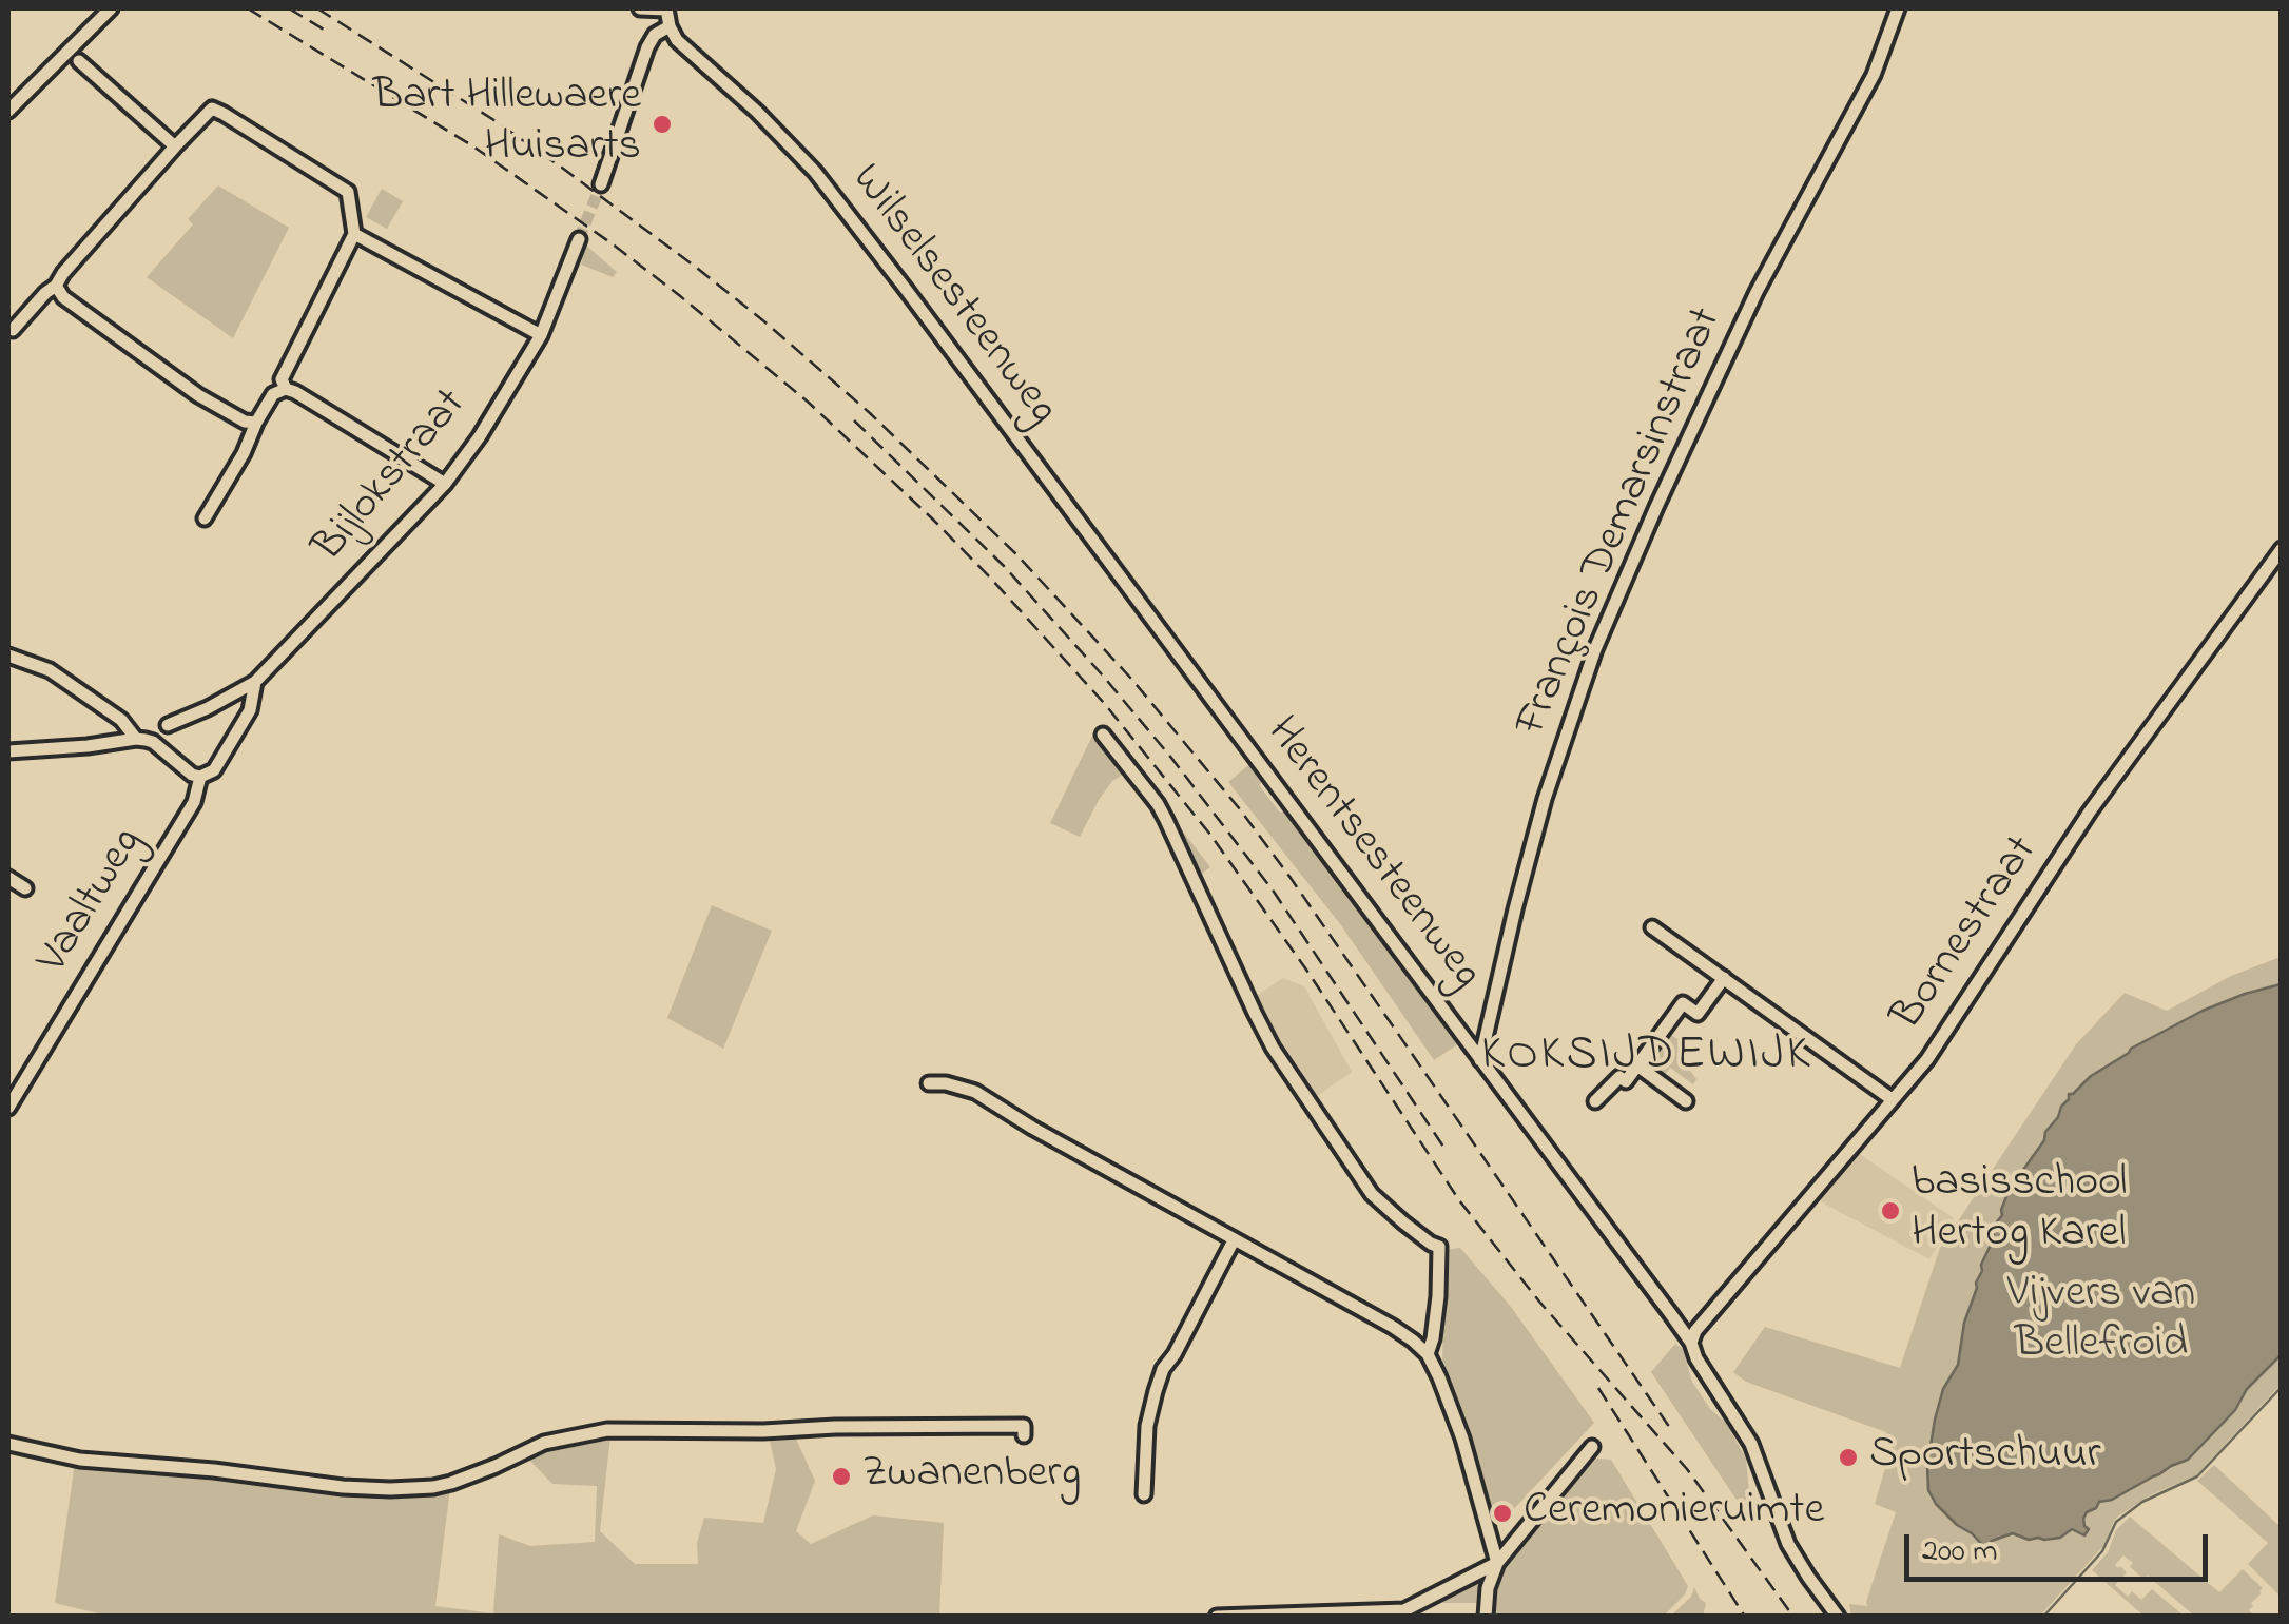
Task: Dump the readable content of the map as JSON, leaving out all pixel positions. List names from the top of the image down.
{
  "streets": {
    "street": [
      "Wilselsesteenweg",
      "Bijlokstraat",
      "François Demarsinstraat",
      "Herentsesteenweg",
      "Vaaltweg",
      "Bornestraat"
    ]
  },
  "crossings": [
    ["Wilselsesteenweg", "Herentsesteenweg"],
    ["Bijlokstraat", "Vaaltweg"],
    ["François Demarsinstraat", "Herentsesteenweg"],
    ["Herentsesteenweg", "Bornestraat"]
  ],
  "districts": ["KOKSIJDEWIJK"],
  "parks": ["Vijvers van Bellefroid"],
  "places": [
    "Bart Hillewaere Huisarts",
    "basisschool Hertog Karel",
    "Sportschuur",
    "Zwanenberg",
    "Ceremonieruimte"
  ],
  "scale_bar": "200 m"
}
